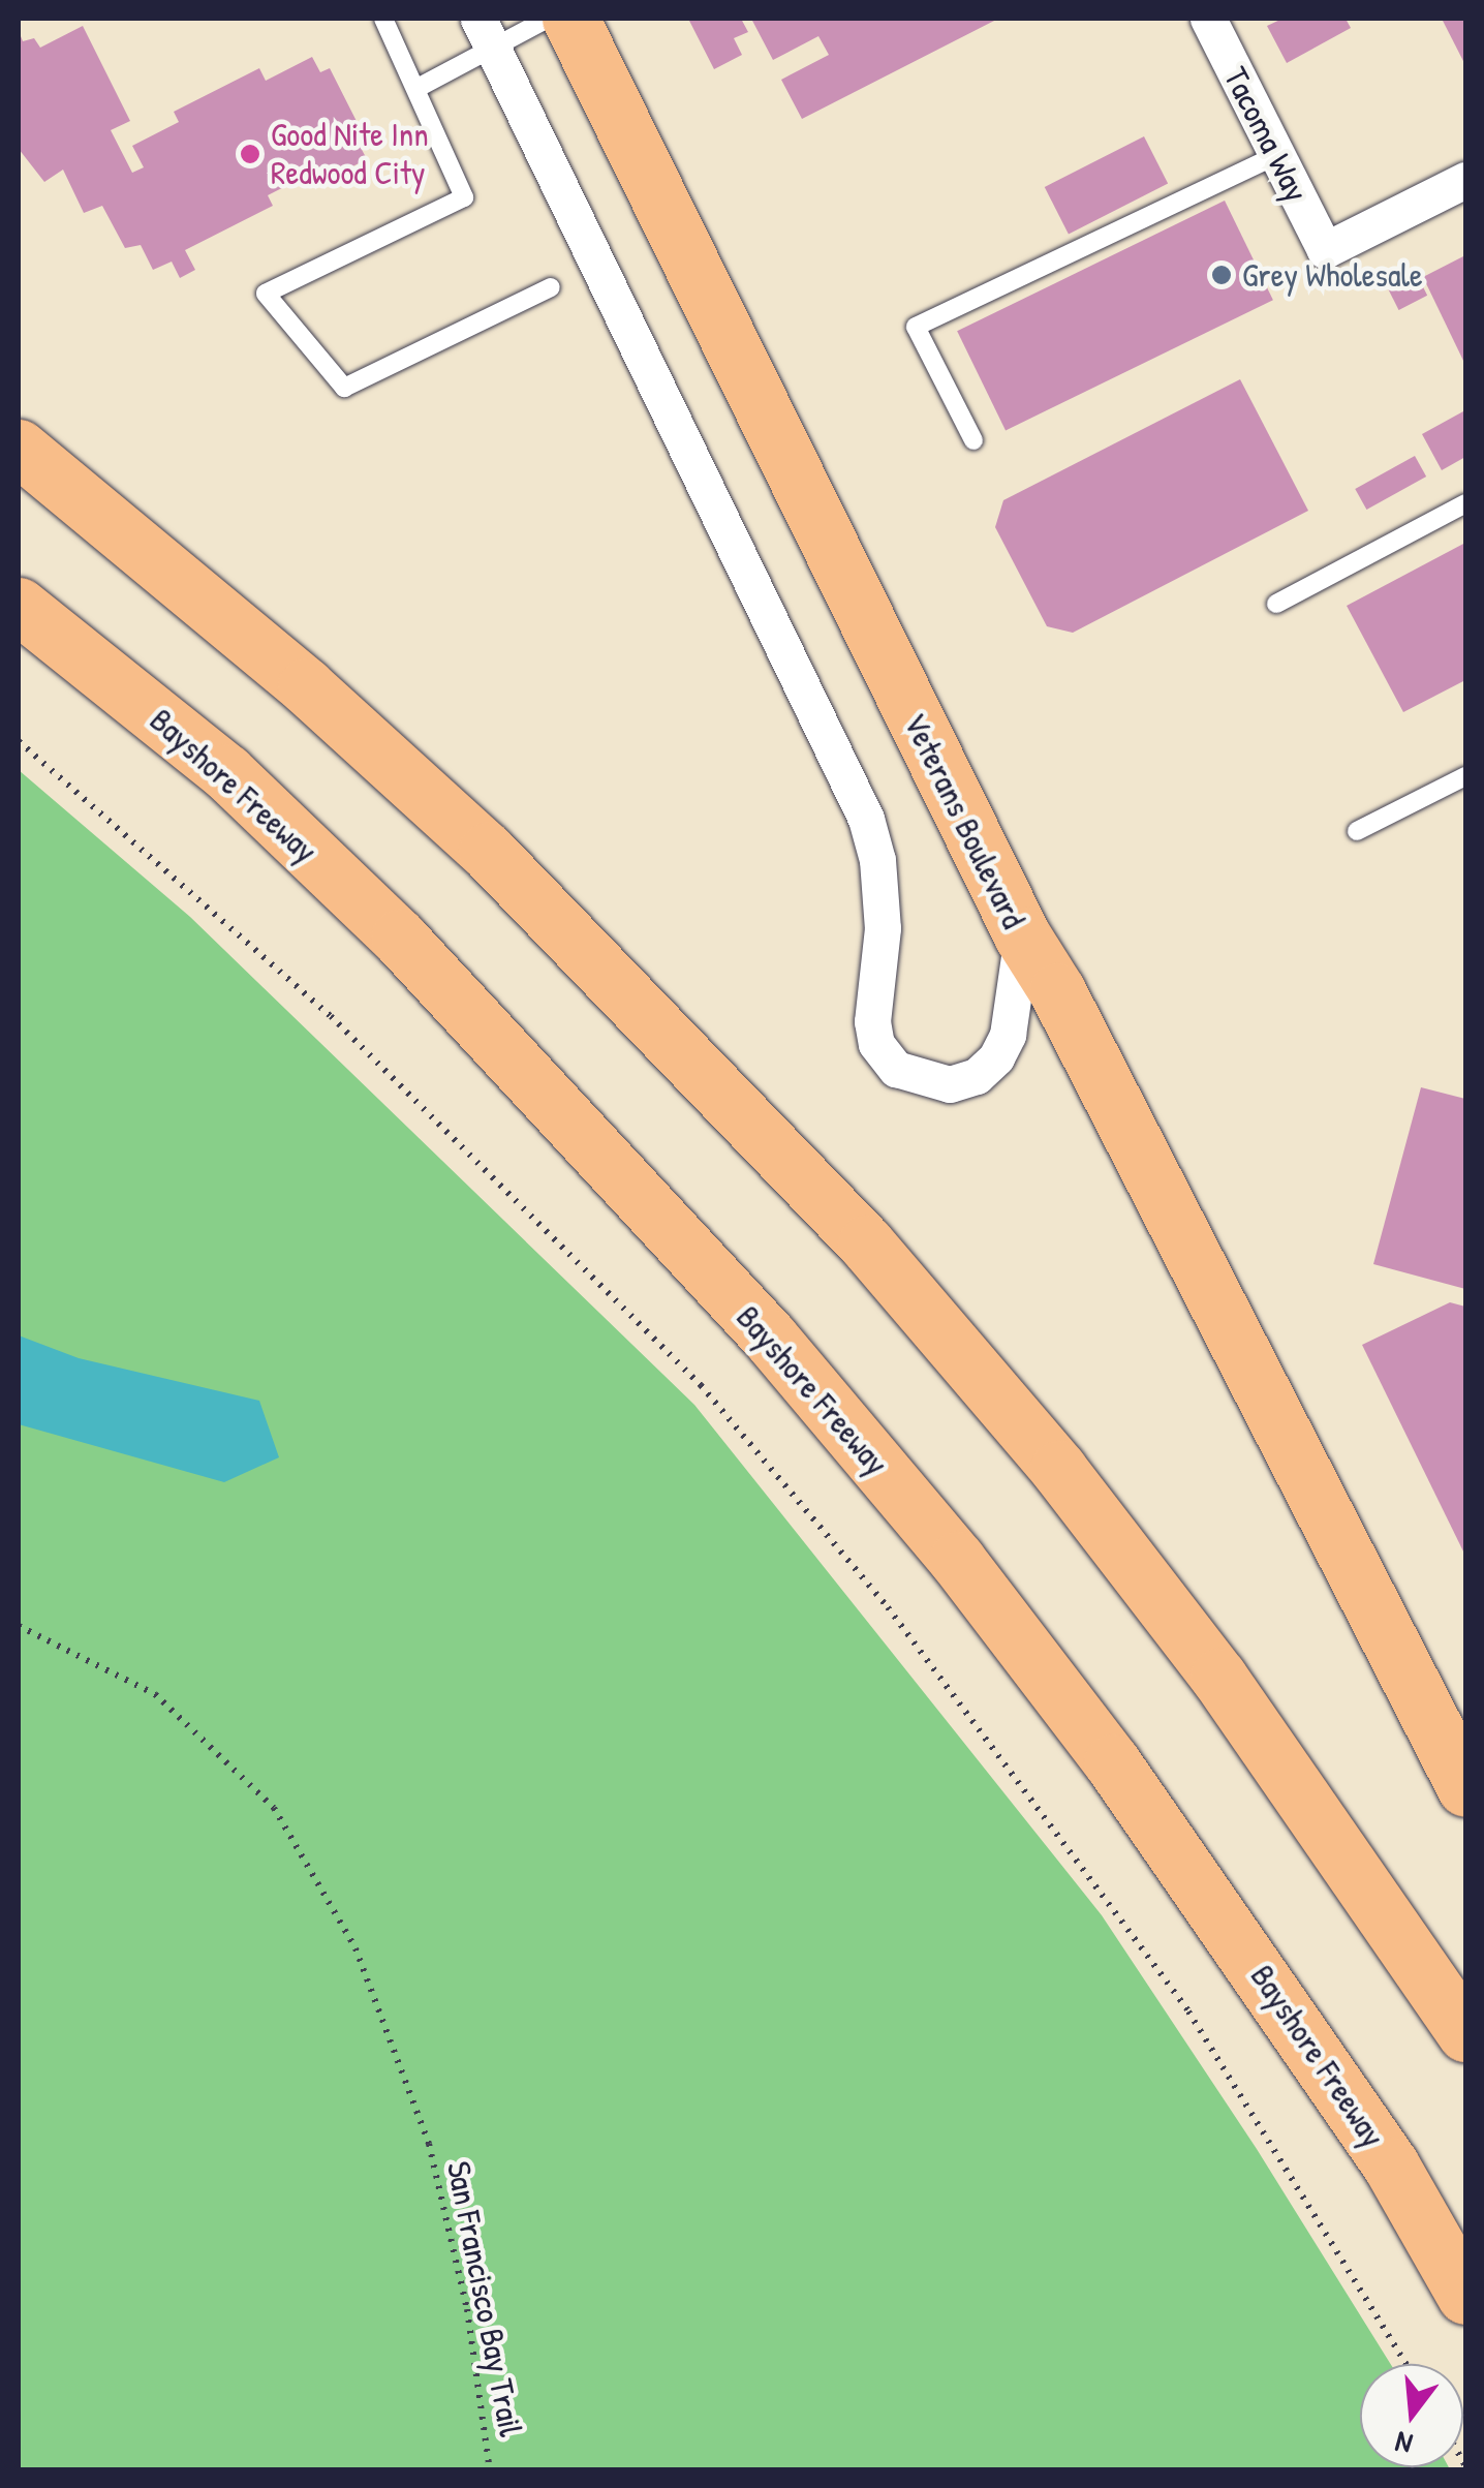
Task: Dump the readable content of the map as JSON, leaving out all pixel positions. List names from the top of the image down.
{
  "streets": {
    "main road": ["Bayshore Freeway", "Veterans Boulevard"],
    "street": ["Tacoma Way"],
    "path": ["San Francisco Bay Trail"]
  },
  "places": ["Good Nite Inn Redwood City", "Grey Wholesale"],
  "north": "bottom"
}
